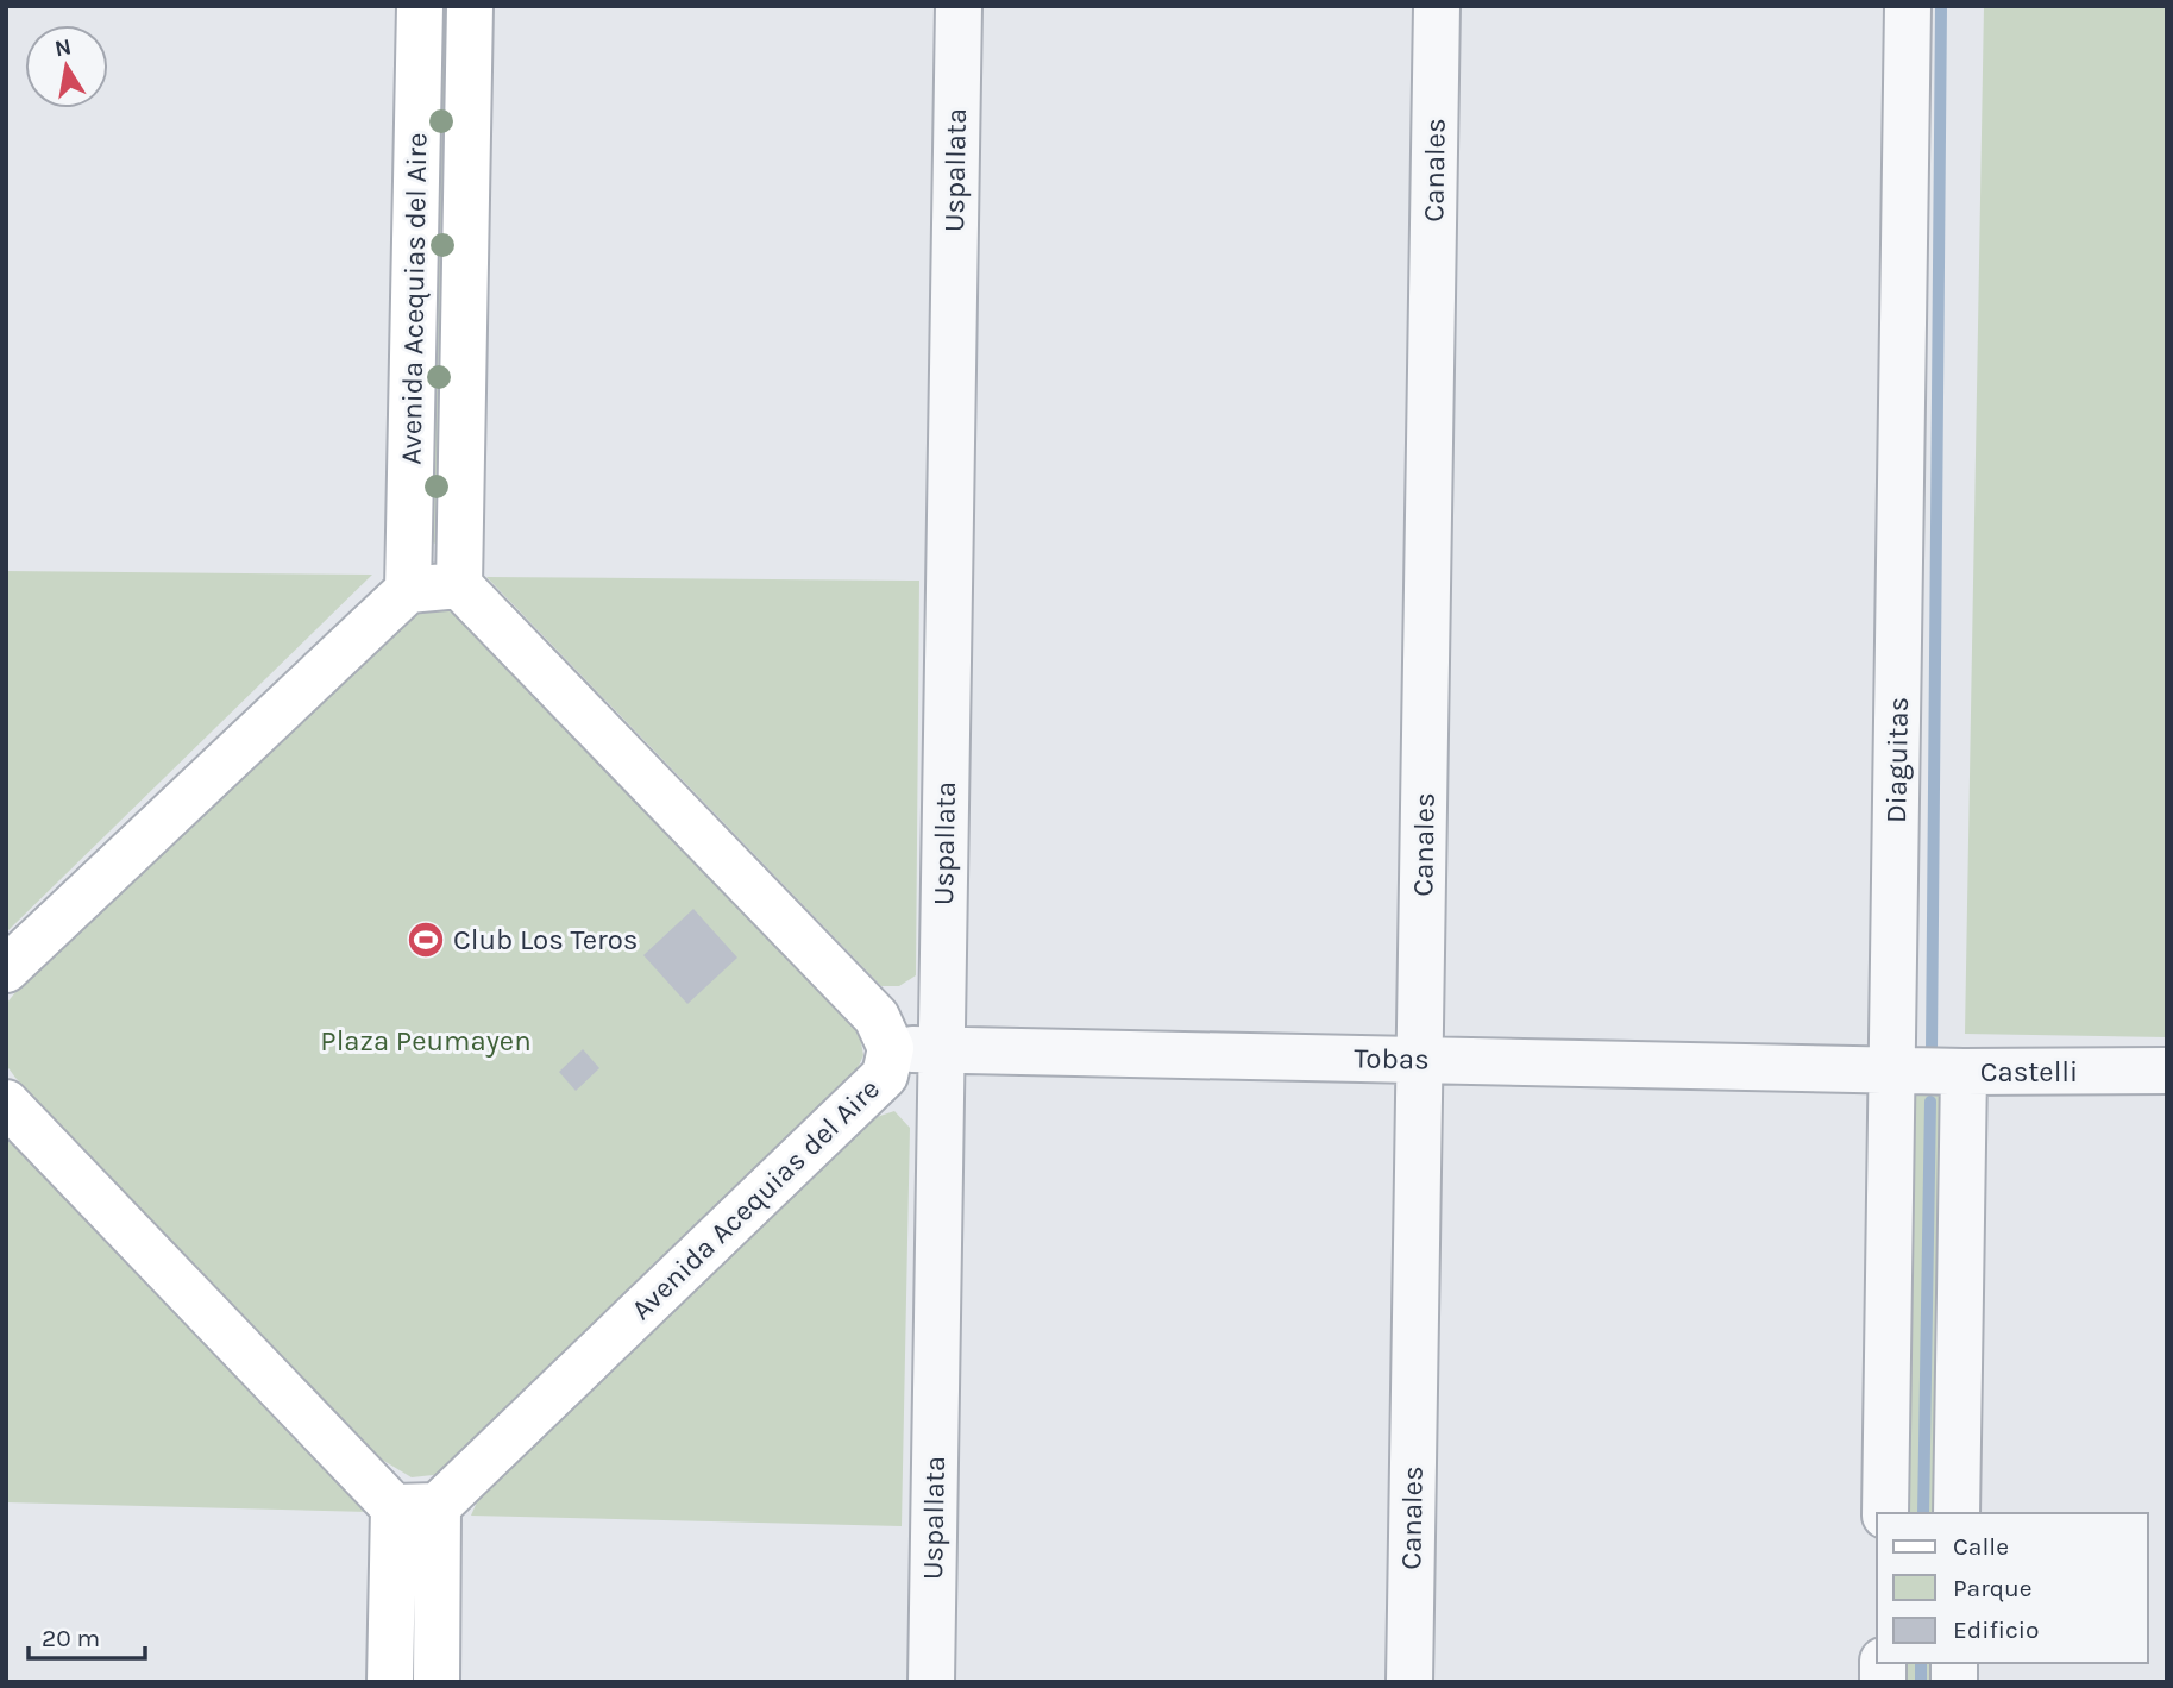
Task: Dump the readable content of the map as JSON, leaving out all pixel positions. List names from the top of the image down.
{
  "streets": {
    "street": [
      "Uspallata",
      "Canales",
      "Avenida Acequias del Aire",
      "Diaguitas",
      "Tobas",
      "Castelli"
    ]
  },
  "crossings": [
    ["Uspallata", "Tobas"],
    ["Canales", "Tobas"],
    ["Avenida Acequias del Aire", "Tobas"],
    ["Diaguitas", "Tobas"],
    ["Diaguitas", "Castelli"],
    ["Tobas", "Castelli"]
  ],
  "parks": ["Plaza Peumayen"],
  "places": {
    "sports": ["Club Los Teros"]
  },
  "legend": ["Calle", "Parque", "Edificio"],
  "scale_bar": "20 m",
  "north": "top"
}
